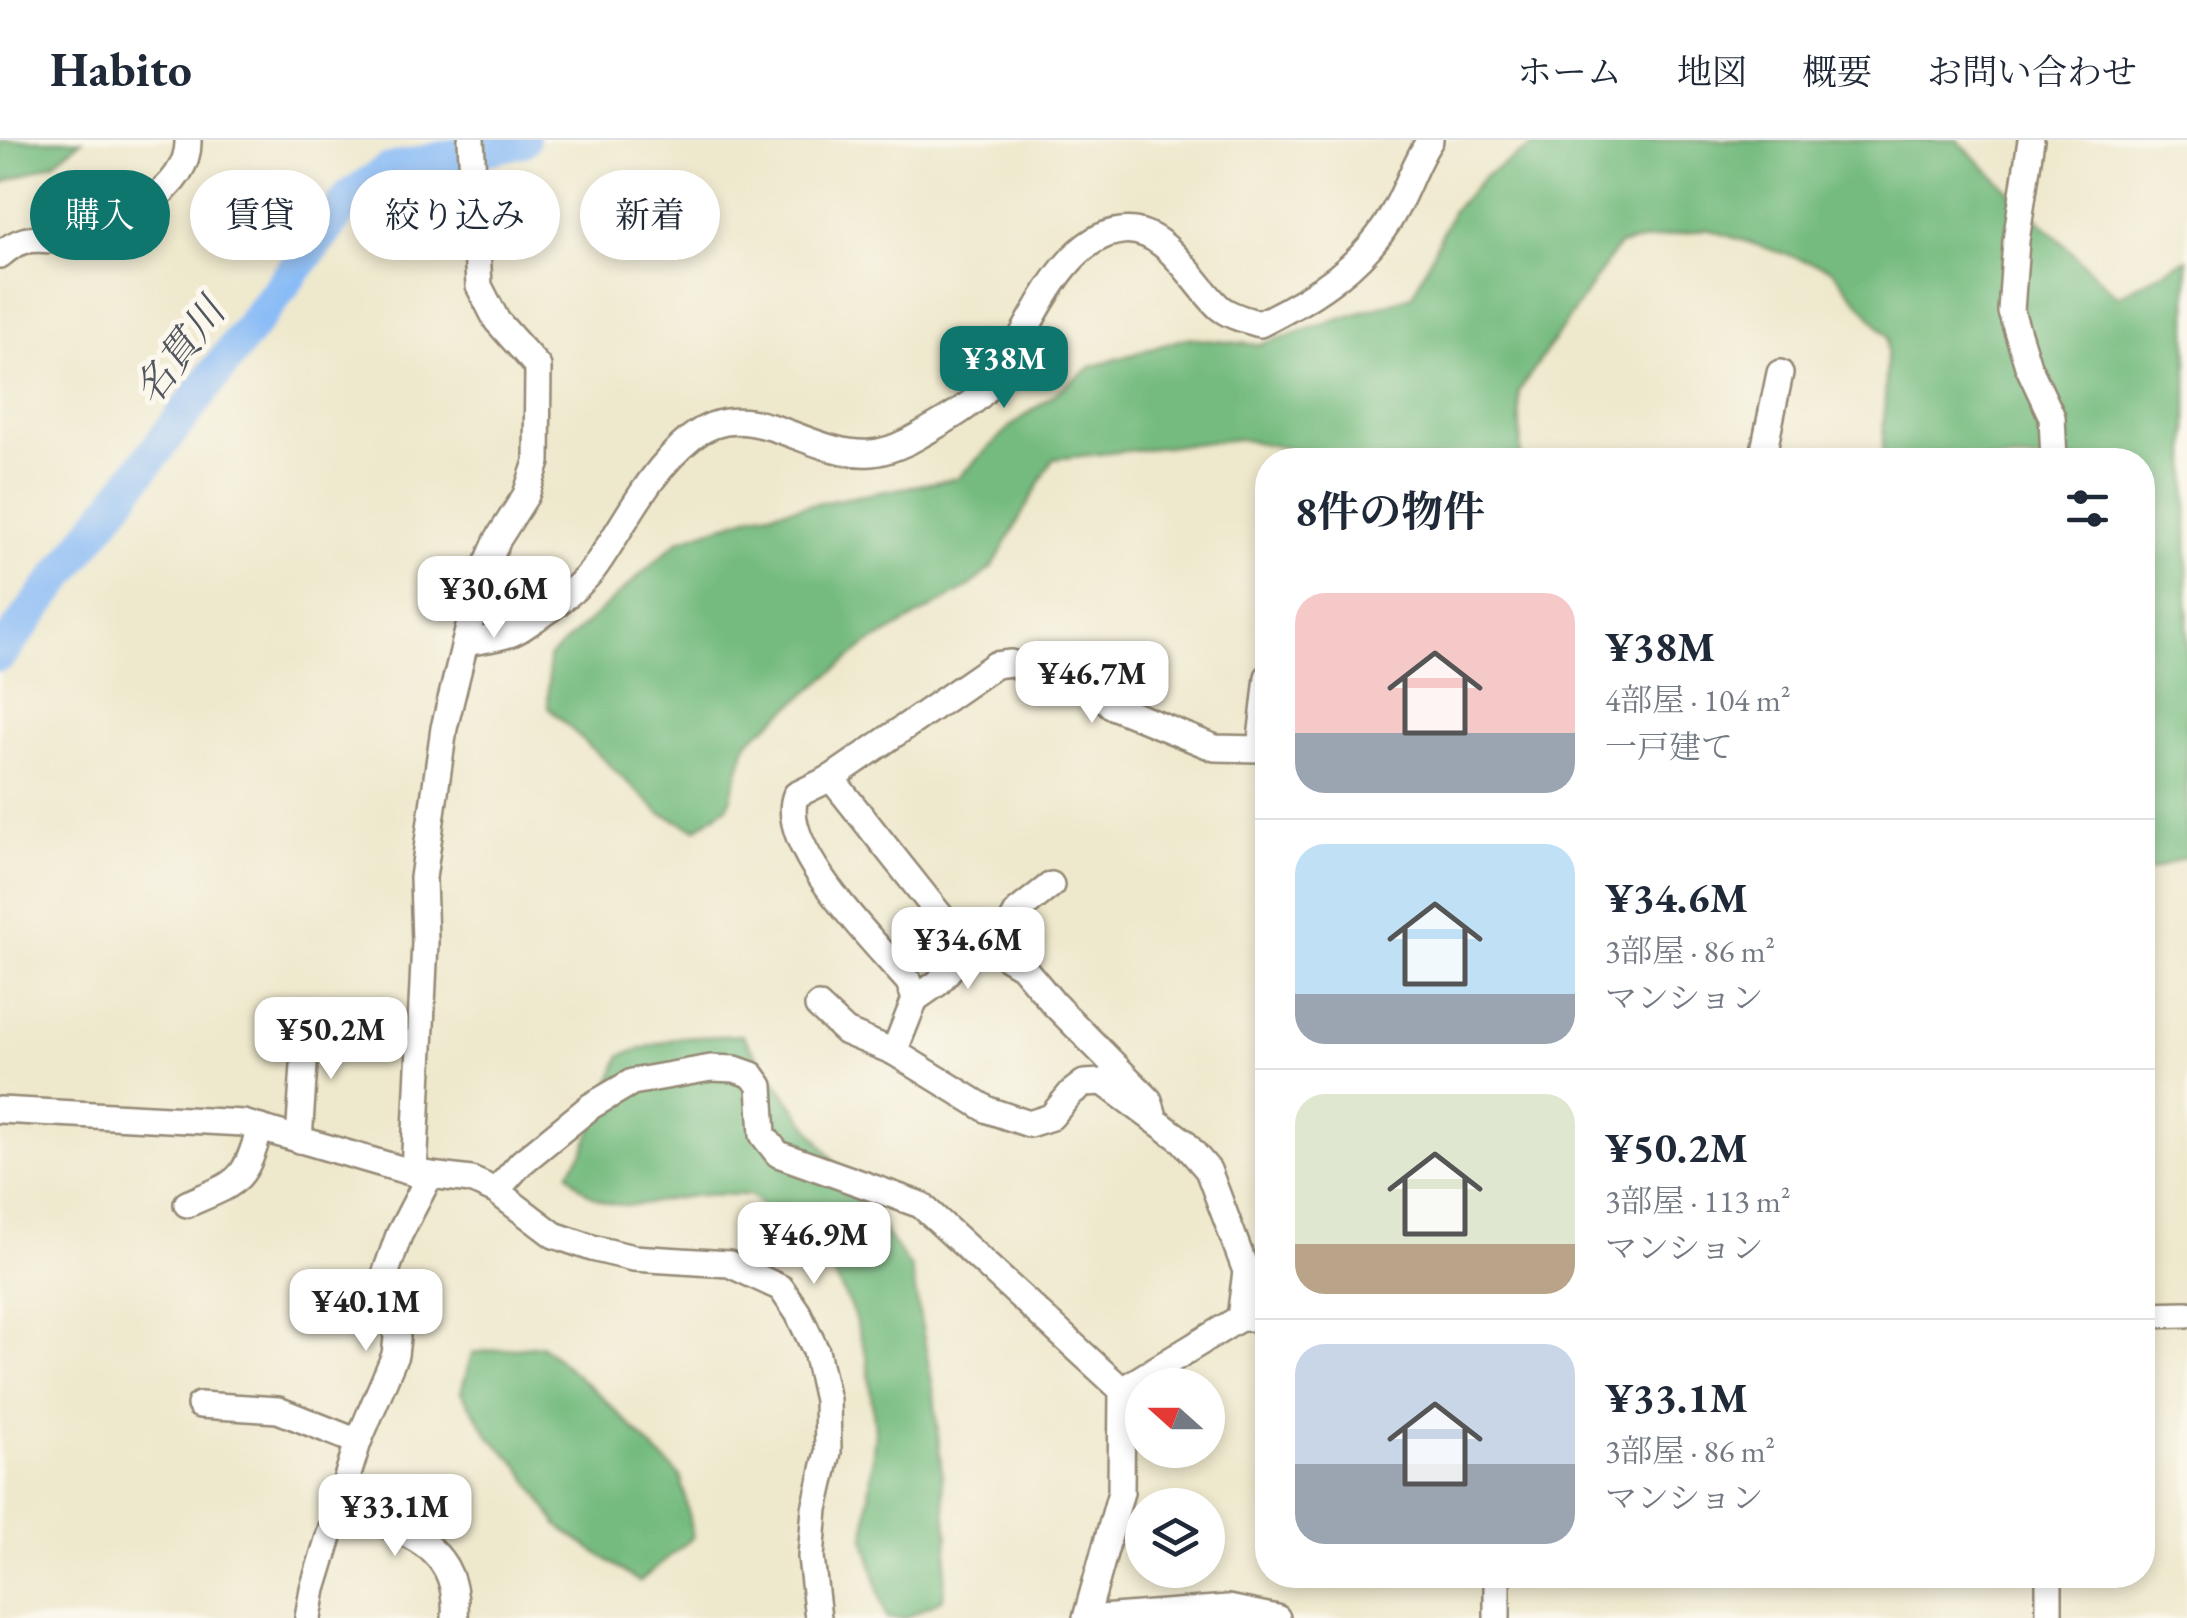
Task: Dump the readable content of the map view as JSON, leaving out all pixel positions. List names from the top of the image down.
{
  "water": ["名貫川"],
  "north": "left",
  "page": {
    "header": "Habito",
    "nav": [
      "ホーム",
      "地図",
      "概要",
      "お問い合わせ"
    ],
    "chip": [
      "購入",
      "賃貸",
      "絞り込み",
      "新着"
    ],
    "price": [
      "¥38M",
      "¥30.6M",
      "¥46.7M",
      "¥34.6M",
      "¥50.2M",
      "¥46.9M",
      "¥40.1M",
      "¥33.1M"
    ],
    "heading": "8件の物件",
    "list": [
      {
        "name": "¥38M",
        "note": "4部屋 · 104 m² · 一戸建て"
      },
      {
        "name": "¥34.6M",
        "note": "3部屋 · 86 m² · マンション"
      },
      {
        "name": "¥50.2M",
        "note": "3部屋 · 113 m² · マンション"
      },
      {
        "name": "¥33.1M",
        "note": "3部屋 · 86 m² · マンション"
      }
    ]
  }
}
